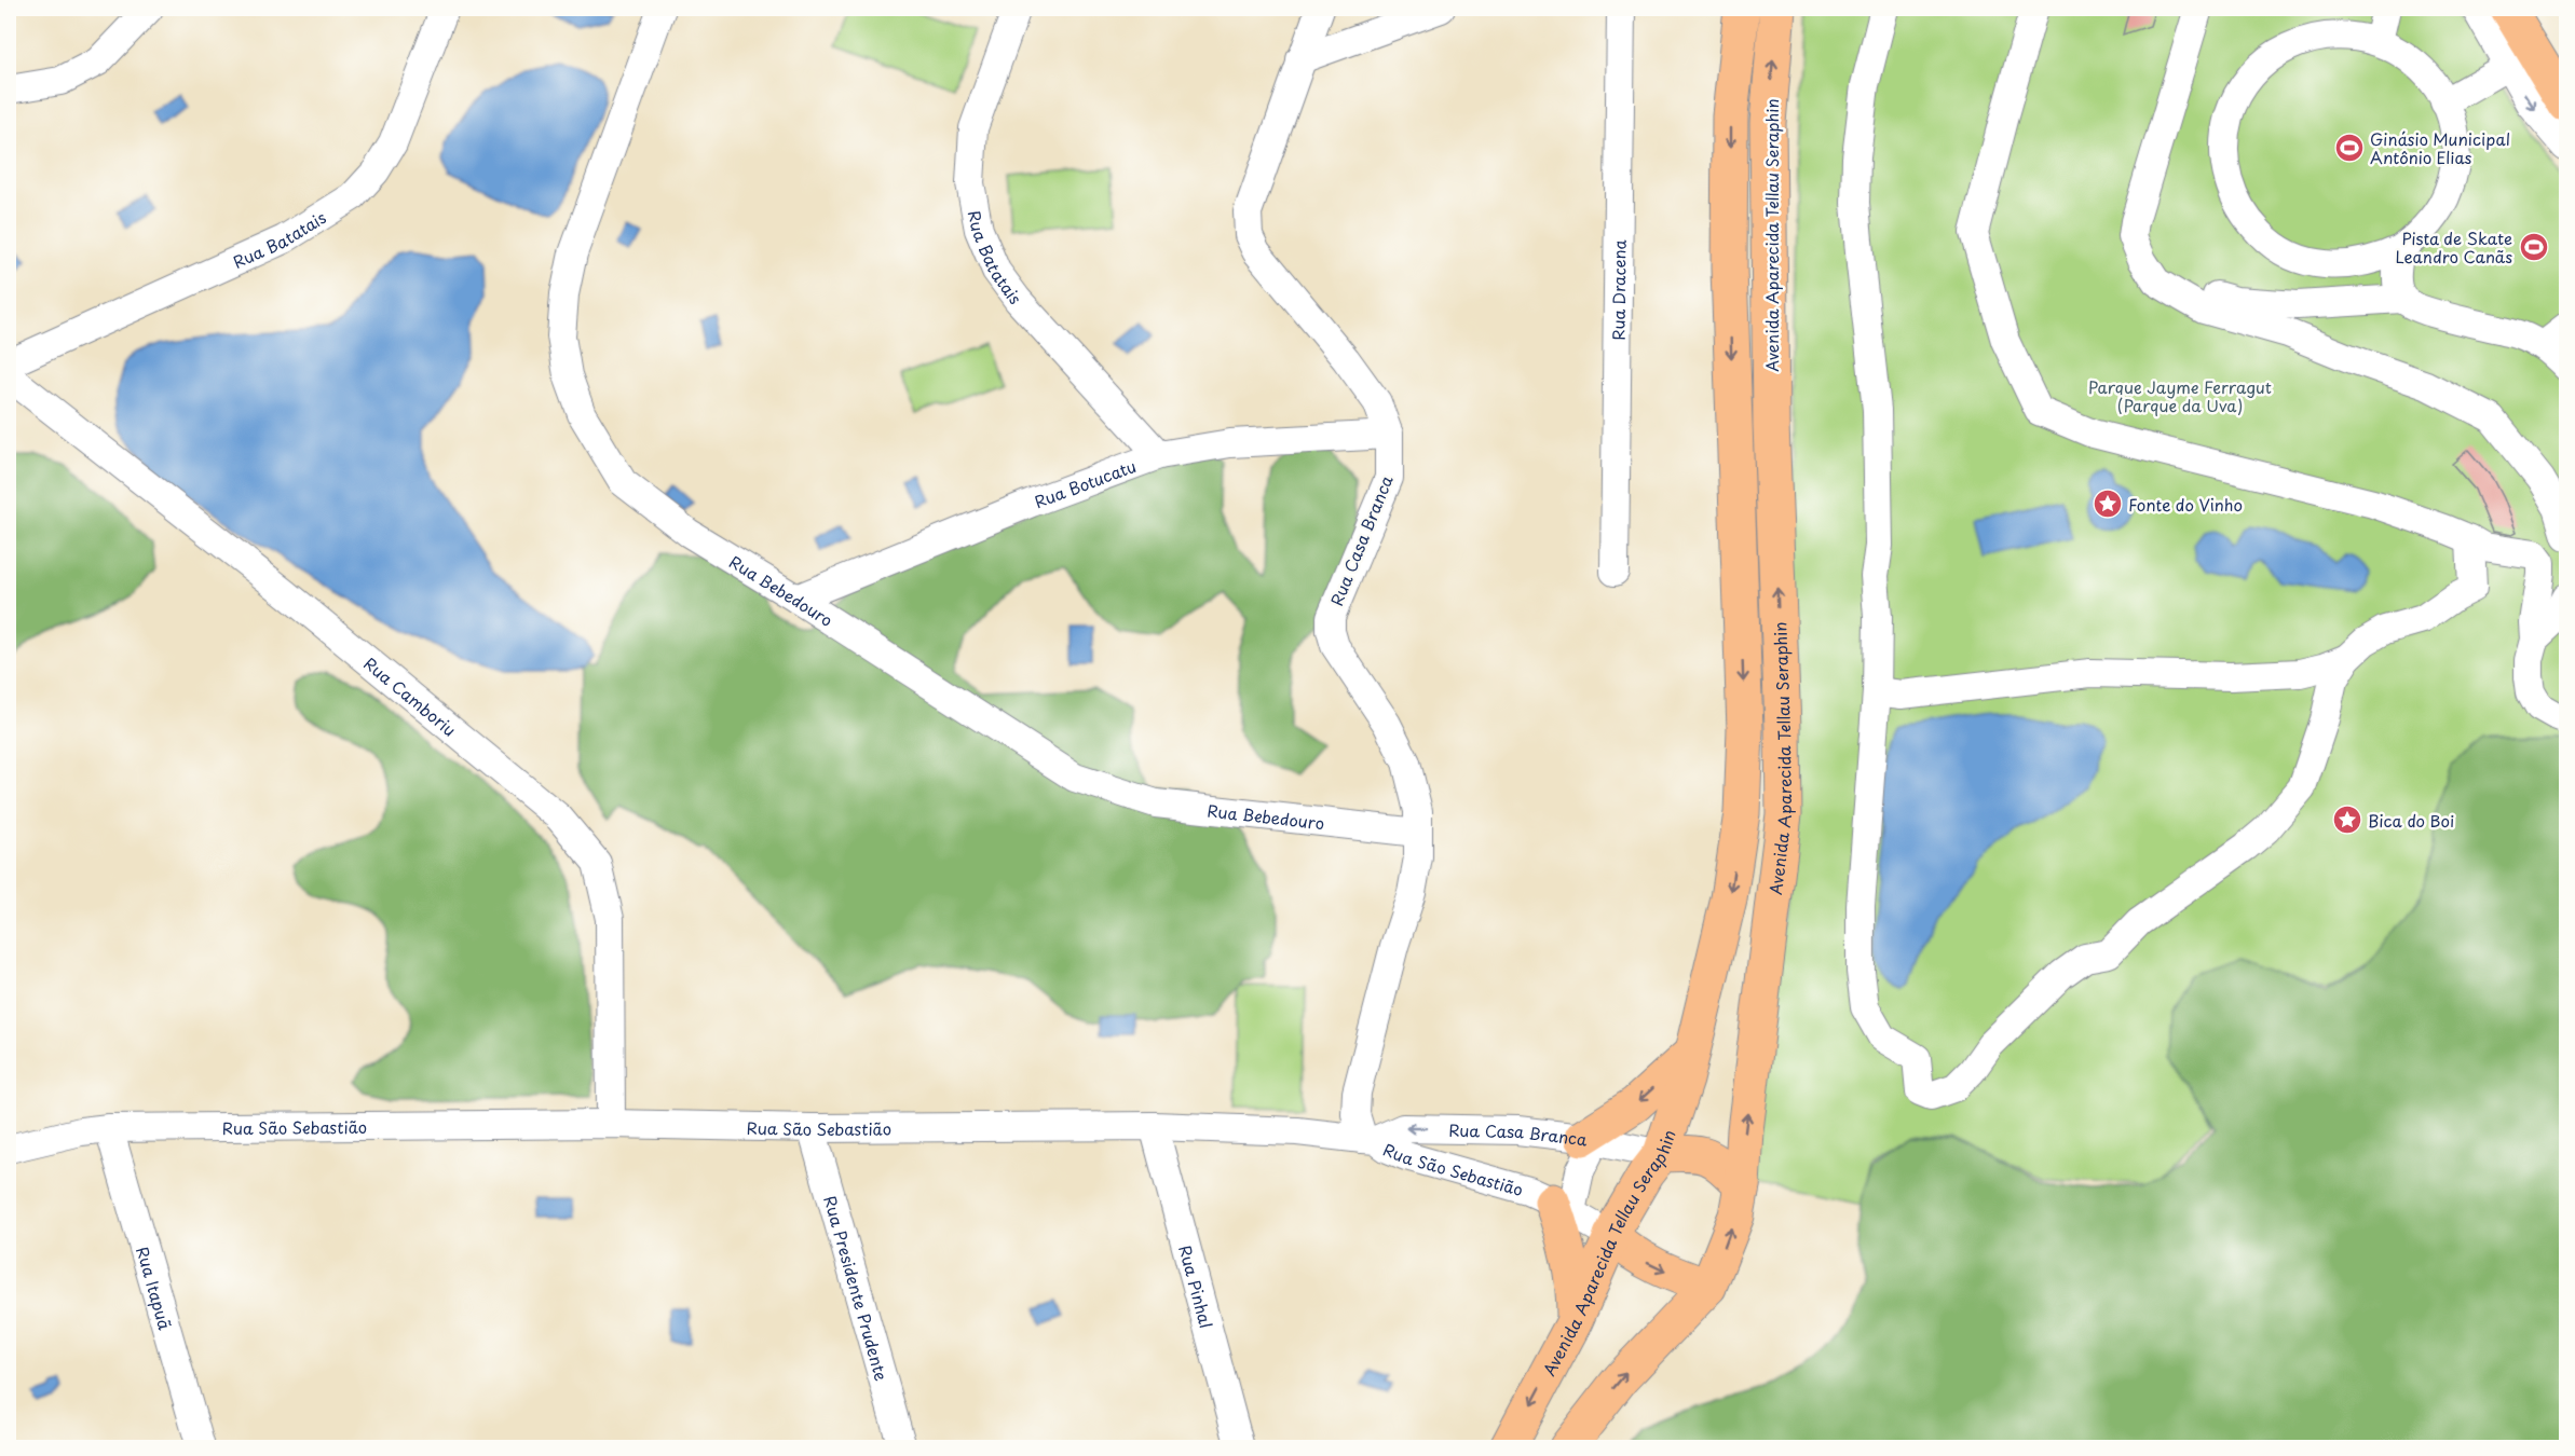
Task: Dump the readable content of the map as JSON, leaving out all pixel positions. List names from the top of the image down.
{
  "streets": {
    "main road": ["Avenida Aparecida Tellau Seraphin"],
    "street": [
      "Rua Batatais",
      "Rua Dracena",
      "Rua Botucatu",
      "Rua Casa Branca",
      "Rua Bebedouro",
      "Rua Camboriu",
      "Rua São Sebastião",
      "Rua Pinhal",
      "Rua Itapuã",
      "Rua Presidente Prudente"
    ]
  },
  "crossings": [
    ["Avenida Aparecida Tellau Seraphin", "Rua Casa Branca"],
    ["Avenida Aparecida Tellau Seraphin", "Rua São Sebastião"],
    ["Rua Batatais", "Rua Botucatu"],
    ["Rua Botucatu", "Rua Casa Branca"],
    ["Rua Botucatu", "Rua Bebedouro"],
    ["Rua Casa Branca", "Rua Bebedouro"],
    ["Rua Casa Branca", "Rua São Sebastião"],
    ["Rua Camboriu", "Rua São Sebastião"],
    ["Rua São Sebastião", "Rua Pinhal"],
    ["Rua São Sebastião", "Rua Itapuã"],
    ["Rua São Sebastião", "Rua Presidente Prudente"]
  ],
  "parks": ["Parque Jayme Ferragut (Parque da Uva)"],
  "places": {
    "sports": ["Ginásio Municipal Antônio Elias", "Pista de Skate Leandro Canãs"],
    "place": ["Fonte do Vinho", "Bica do Boi"]
  }
}
